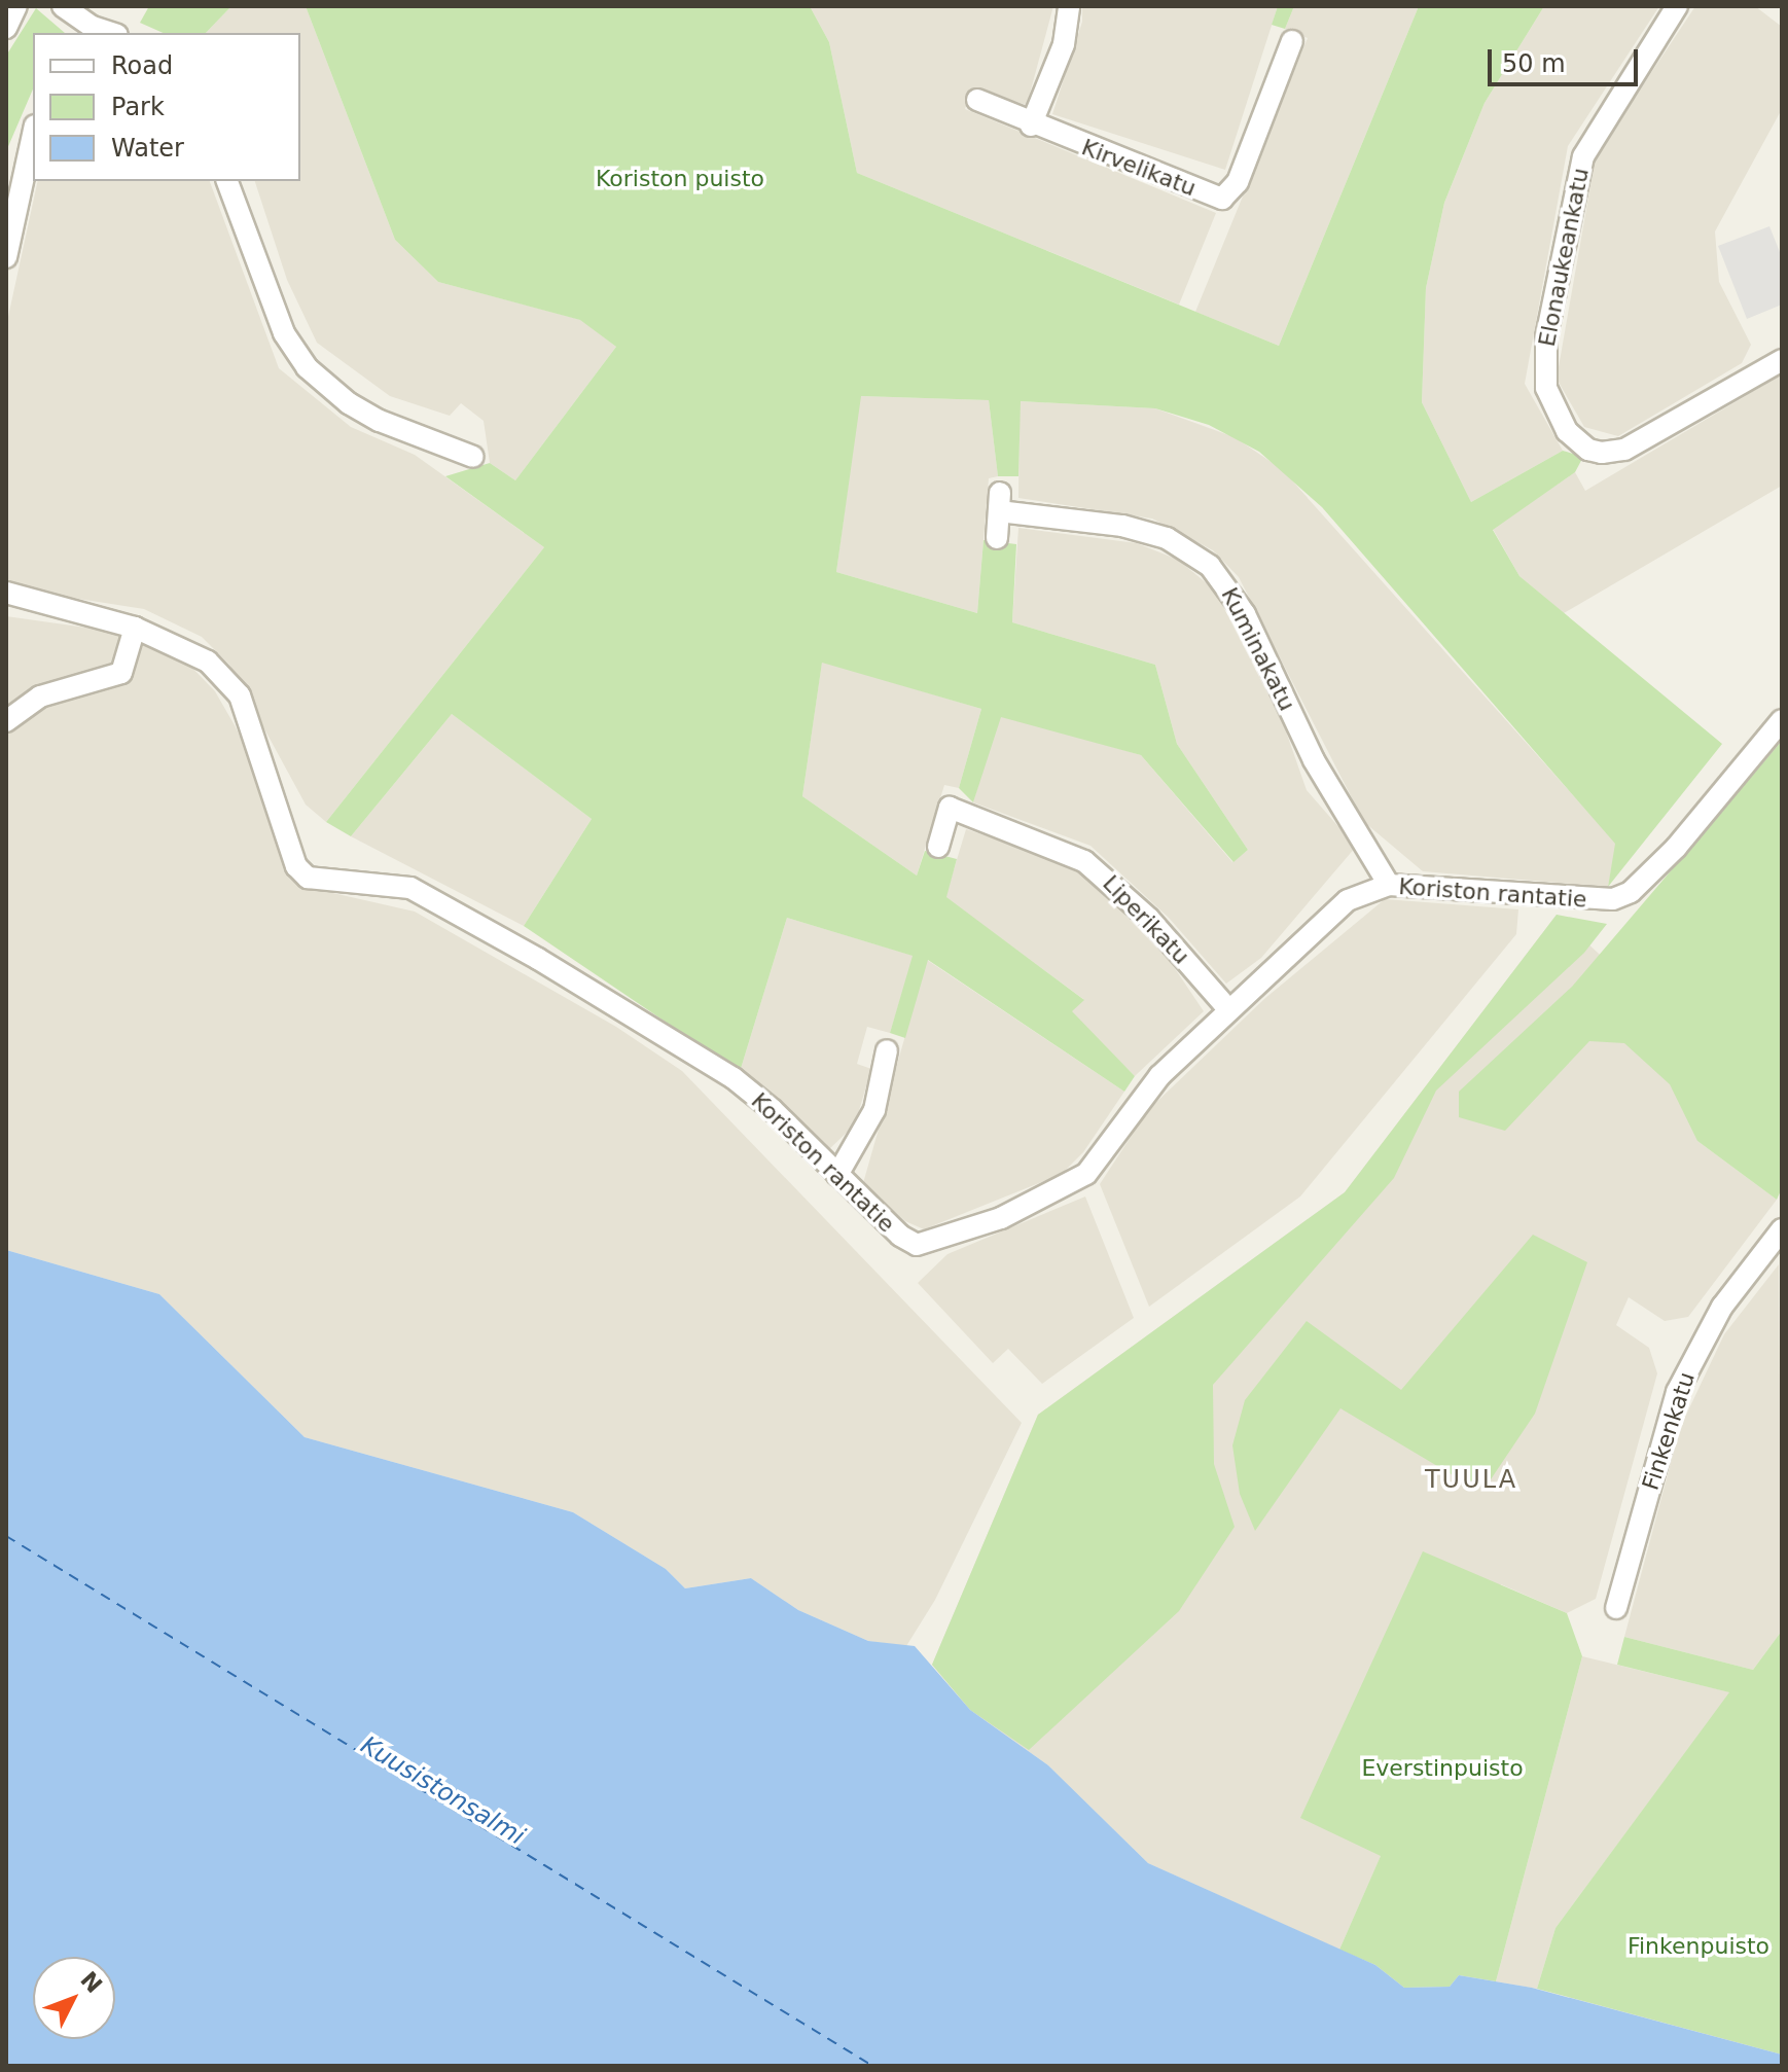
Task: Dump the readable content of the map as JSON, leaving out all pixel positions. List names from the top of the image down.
{
  "streets": {
    "street": [
      "Kirvelikatu",
      "Elonaukeankatu",
      "Kuminakatu",
      "Koriston rantatie",
      "Liperikatu",
      "Finkenkatu"
    ]
  },
  "crossings": [
    ["Kuminakatu", "Koriston rantatie"],
    ["Koriston rantatie", "Liperikatu"]
  ],
  "districts": ["TUULA"],
  "water": ["Kuusistonsalmi"],
  "parks": ["Koriston puisto", "Everstinpuisto", "Finkenpuisto"],
  "legend": ["Road", "Park", "Water"],
  "scale_bar": "50 m",
  "north": "top right"
}
